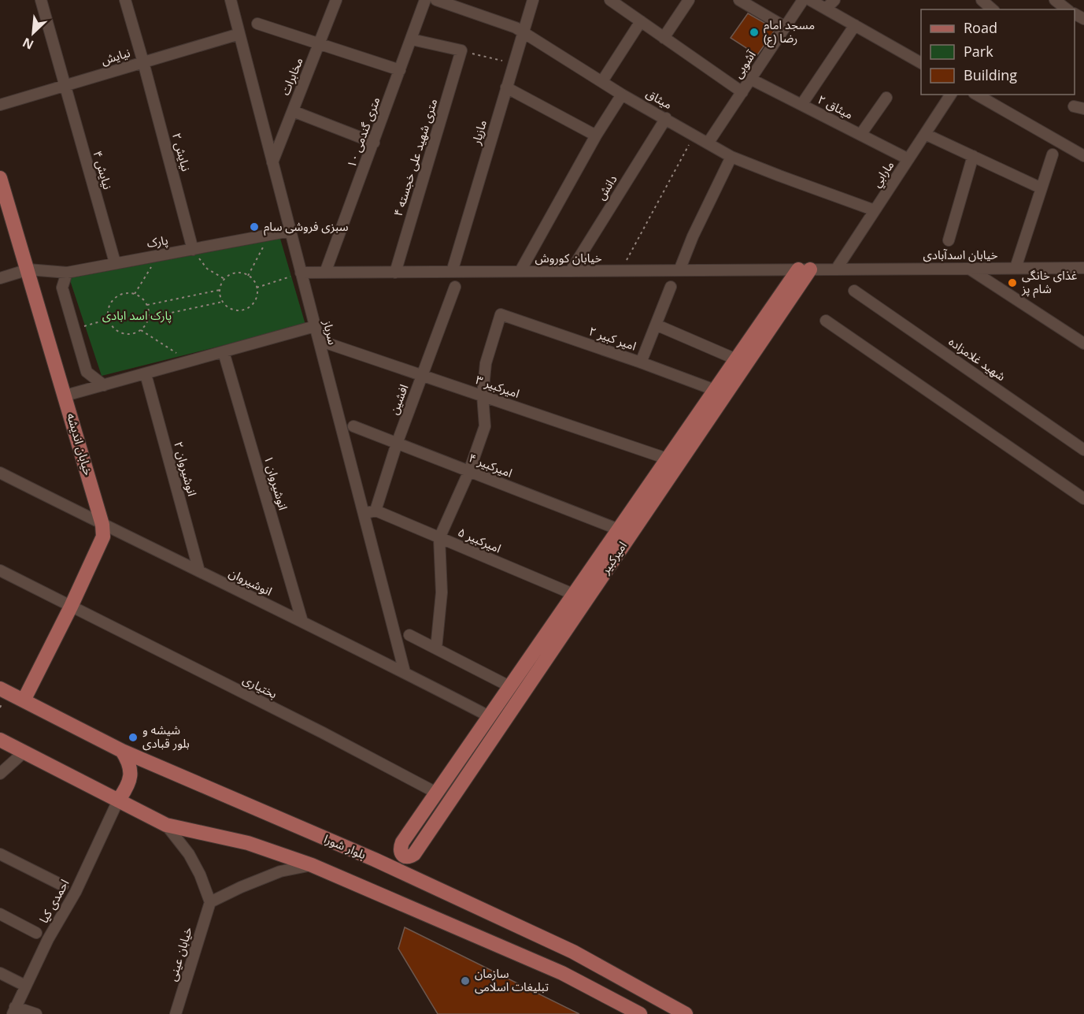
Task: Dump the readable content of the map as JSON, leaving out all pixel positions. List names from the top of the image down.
{
  "streets": {
    "main road": ["خیابان اندیشه", "امیرکبیر", "بلوار شورا"],
    "street": [
      "نیایش",
      "آشوبی",
      "مخابرات",
      "میثاق",
      "میثاق ۲",
      "۱۰ متری گندمی",
      "مازیار",
      "نیایش ۲",
      "۴ متری شهید علی خجسته",
      "نیایش ۴",
      "مارابي",
      "دانش",
      "پارک",
      "خیابان اسدآبادی",
      "خیابان کوروش",
      "سرباز",
      "امیر کبیر ۲",
      "شهید غلامزاده",
      "امیرکبیر ۳",
      "افشین",
      "امیرکبیر ۴",
      "انوشیروان ۲",
      "انوشیروان ۱",
      "امیرکبیر ۵",
      "انوشیروان",
      "بختیاری",
      "احمدی کیا",
      "خیابان عینی"
    ]
  },
  "crossings": [
    ["نیایش", "نیایش ۲"],
    ["نیایش", "نیایش ۴"],
    ["نیایش", "سرباز"],
    ["آشوبی", "میثاق"],
    ["آشوبی", "میثاق ۲"],
    ["مخابرات", "سرباز"],
    ["میثاق", "مازیار"],
    ["میثاق", "مارابي"],
    ["میثاق", "دانش"],
    ["میثاق ۲", "مارابي"],
    ["۱۰ متری گندمی", "خیابان کوروش"],
    ["مازیار", "خیابان کوروش"],
    ["نیایش ۲", "پارک"],
    ["۴ متری شهید علی خجسته", "خیابان کوروش"],
    ["نیایش ۴", "پارک"],
    ["مارابي", "خیابان اسدآبادی"],
    ["مارابي", "خیابان کوروش"],
    ["دانش", "خیابان کوروش"],
    ["پارک", "سرباز"],
    ["پارک", "خیابان اندیشه"],
    ["خیابان اسدآبادی", "خیابان کوروش"],
    ["خیابان کوروش", "سرباز"],
    ["خیابان کوروش", "امیرکبیر"],
    ["سرباز", "امیرکبیر ۳"],
    ["سرباز", "انوشیروان"],
    ["امیر کبیر ۲", "امیرکبیر ۳"],
    ["امیر کبیر ۲", "امیرکبیر"],
    ["امیرکبیر ۳", "افشین"],
    ["امیرکبیر ۳", "امیرکبیر"],
    ["افشین", "امیرکبیر ۴"],
    ["افشین", "امیرکبیر ۵"],
    ["خیابان اندیشه", "انوشیروان"],
    ["خیابان اندیشه", "بختیاری"],
    ["خیابان اندیشه", "بلوار شورا"],
    ["امیرکبیر ۴", "امیرکبیر"],
    ["انوشیروان ۲", "انوشیروان"],
    ["انوشیروان ۱", "انوشیروان"],
    ["امیرکبیر ۵", "امیرکبیر"],
    ["امیرکبیر", "انوشیروان"],
    ["امیرکبیر", "بختیاری"]
  ],
  "parks": ["پارک اسد ابادی"],
  "places": [
    "مسجد امام رضا (ع)",
    "سبزی فروشی سام",
    "غذای خانگی شام پز",
    "شیشه و بلور قبادی",
    "سازمان تبلیغات اسلامی"
  ],
  "legend": ["Road", "Park", "Building"],
  "north": "bottom left"
}
